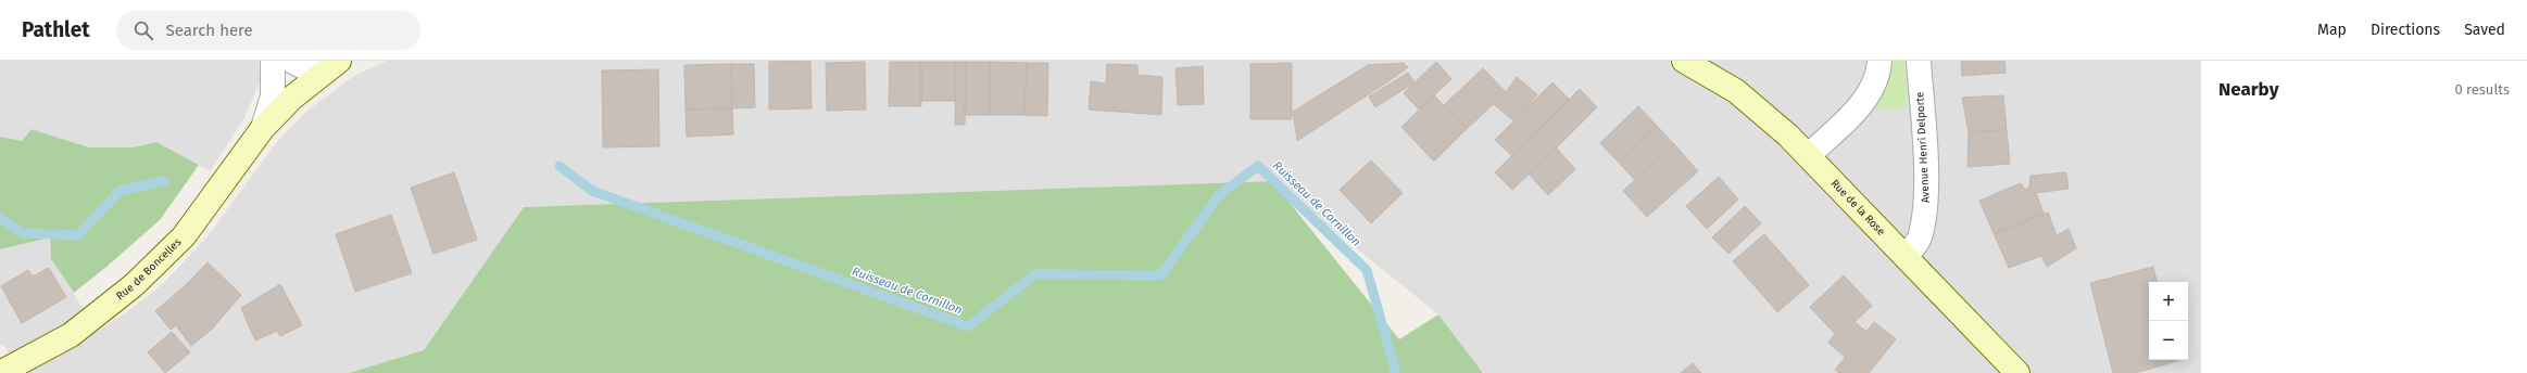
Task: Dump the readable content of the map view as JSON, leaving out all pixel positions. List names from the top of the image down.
{
  "streets": {
    "main road": ["Rue de la Rose", "Rue de Boncelles"],
    "street": ["Avenue Henri Delporte"]
  },
  "crossings": [
    ["Avenue Henri Delporte", "Rue de la Rose"]
  ],
  "water": ["Ruisseau de Cornillon"],
  "page": {
    "header": "Pathlet",
    "search": "Search here",
    "nav": ["Map", "Directions", "Saved"],
    "heading": ["Nearby", "0 results"],
    "map_buttons": ["+", "−"]
  }
}
